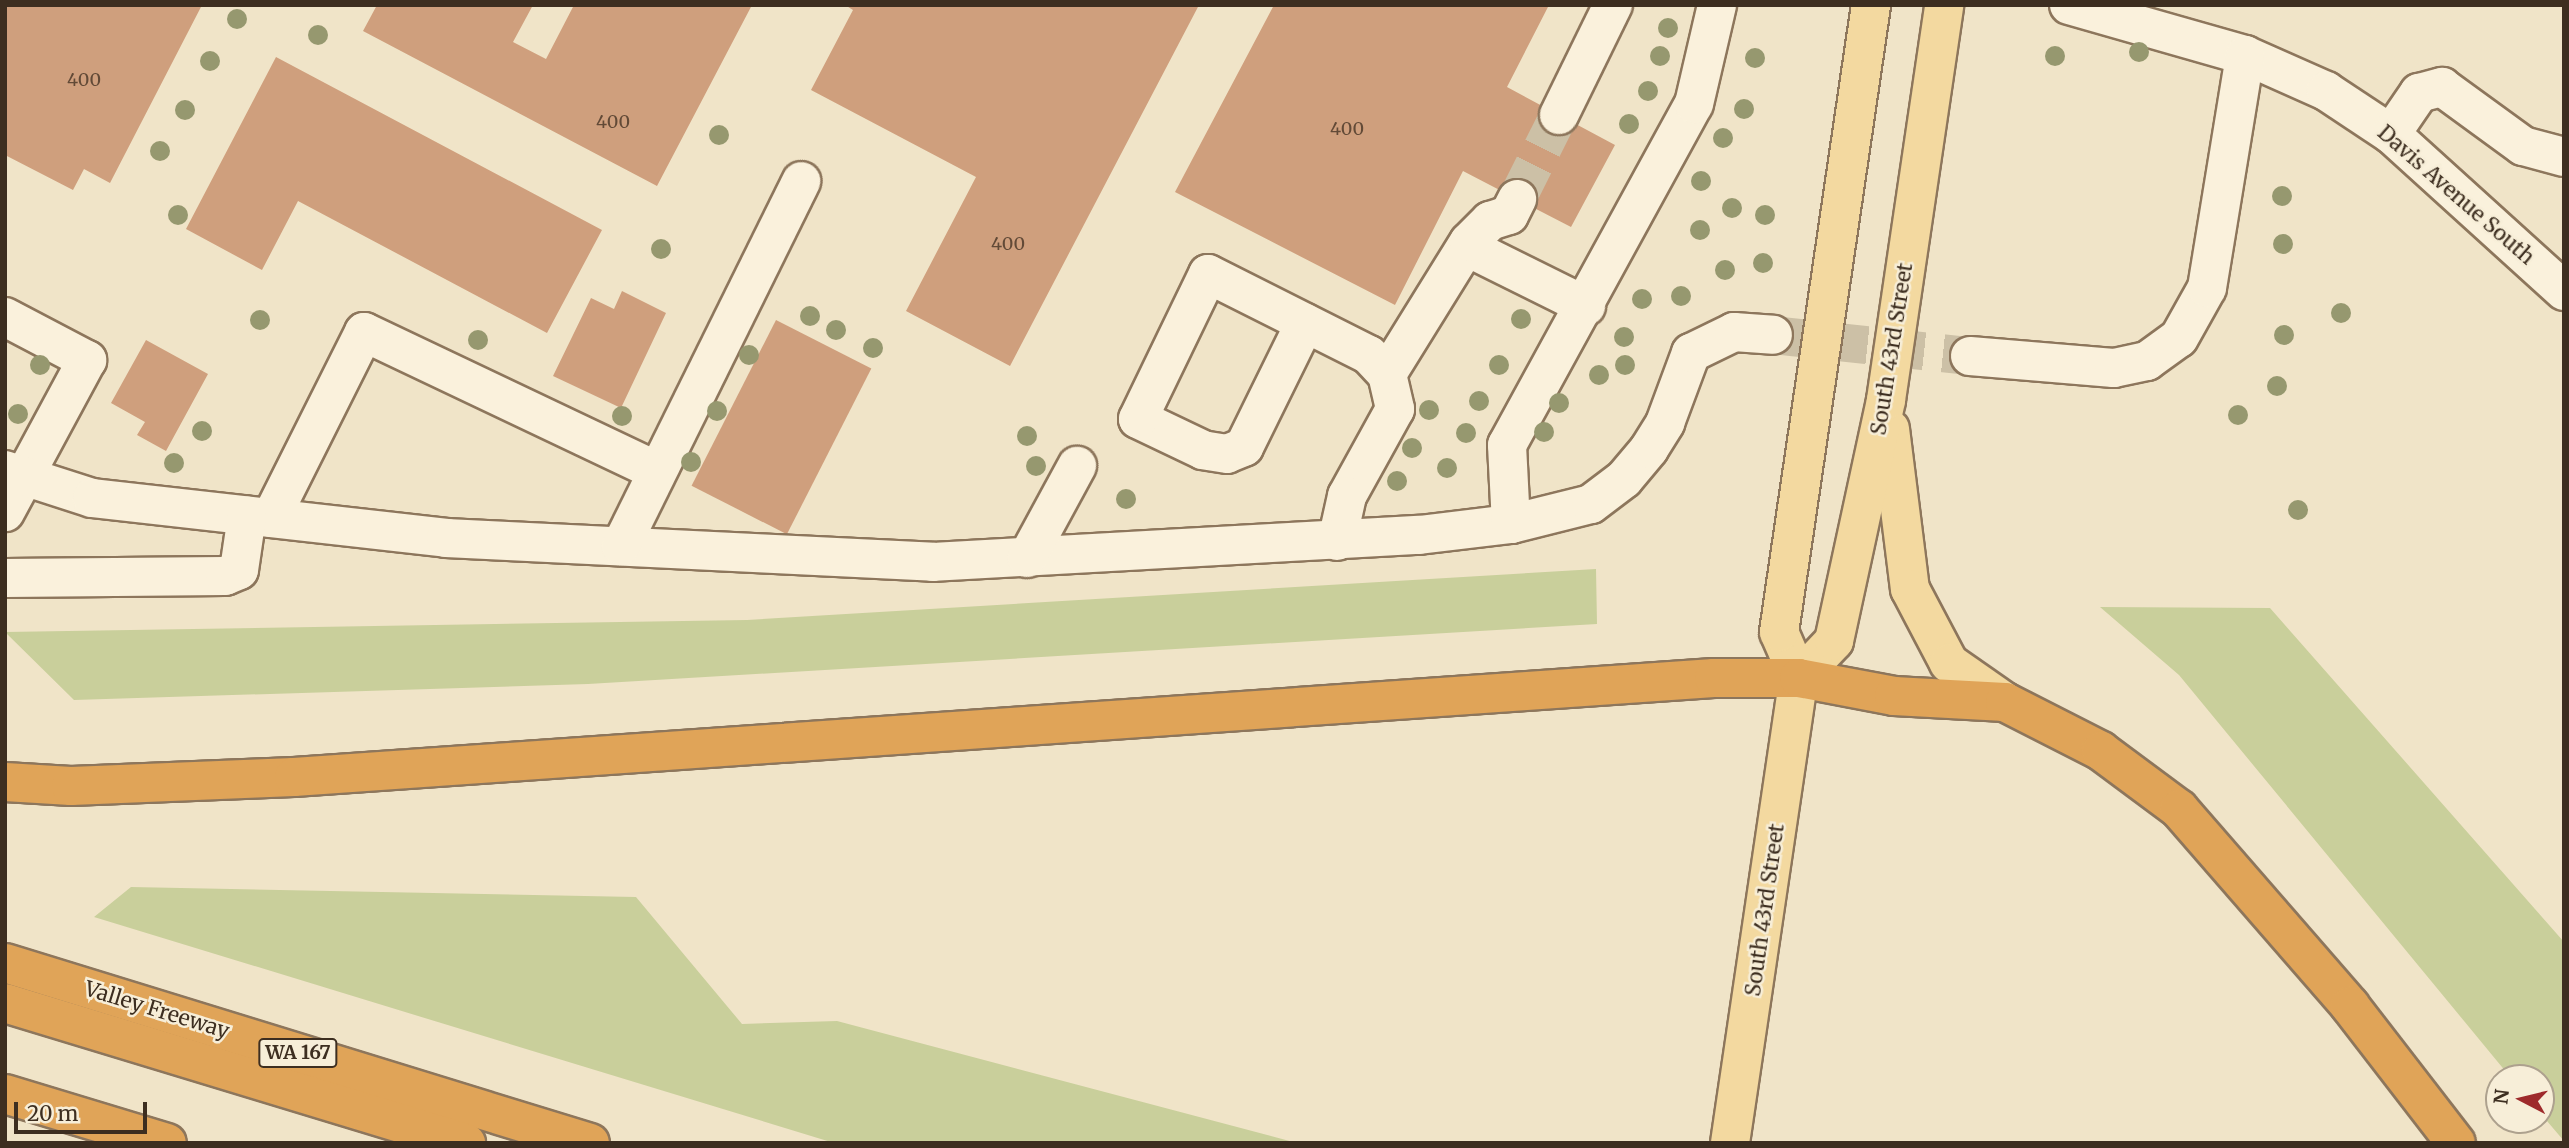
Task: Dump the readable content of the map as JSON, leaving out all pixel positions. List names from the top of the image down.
{
  "streets": {
    "highway": ["Valley Freeway", "WA 167"],
    "main road": ["South 43rd Street"],
    "street": ["Davis Avenue South"]
  },
  "house_numbers": [
    "400",
    "400",
    "400",
    "400"
  ],
  "scale_bar": "20 m",
  "north": "left"
}
